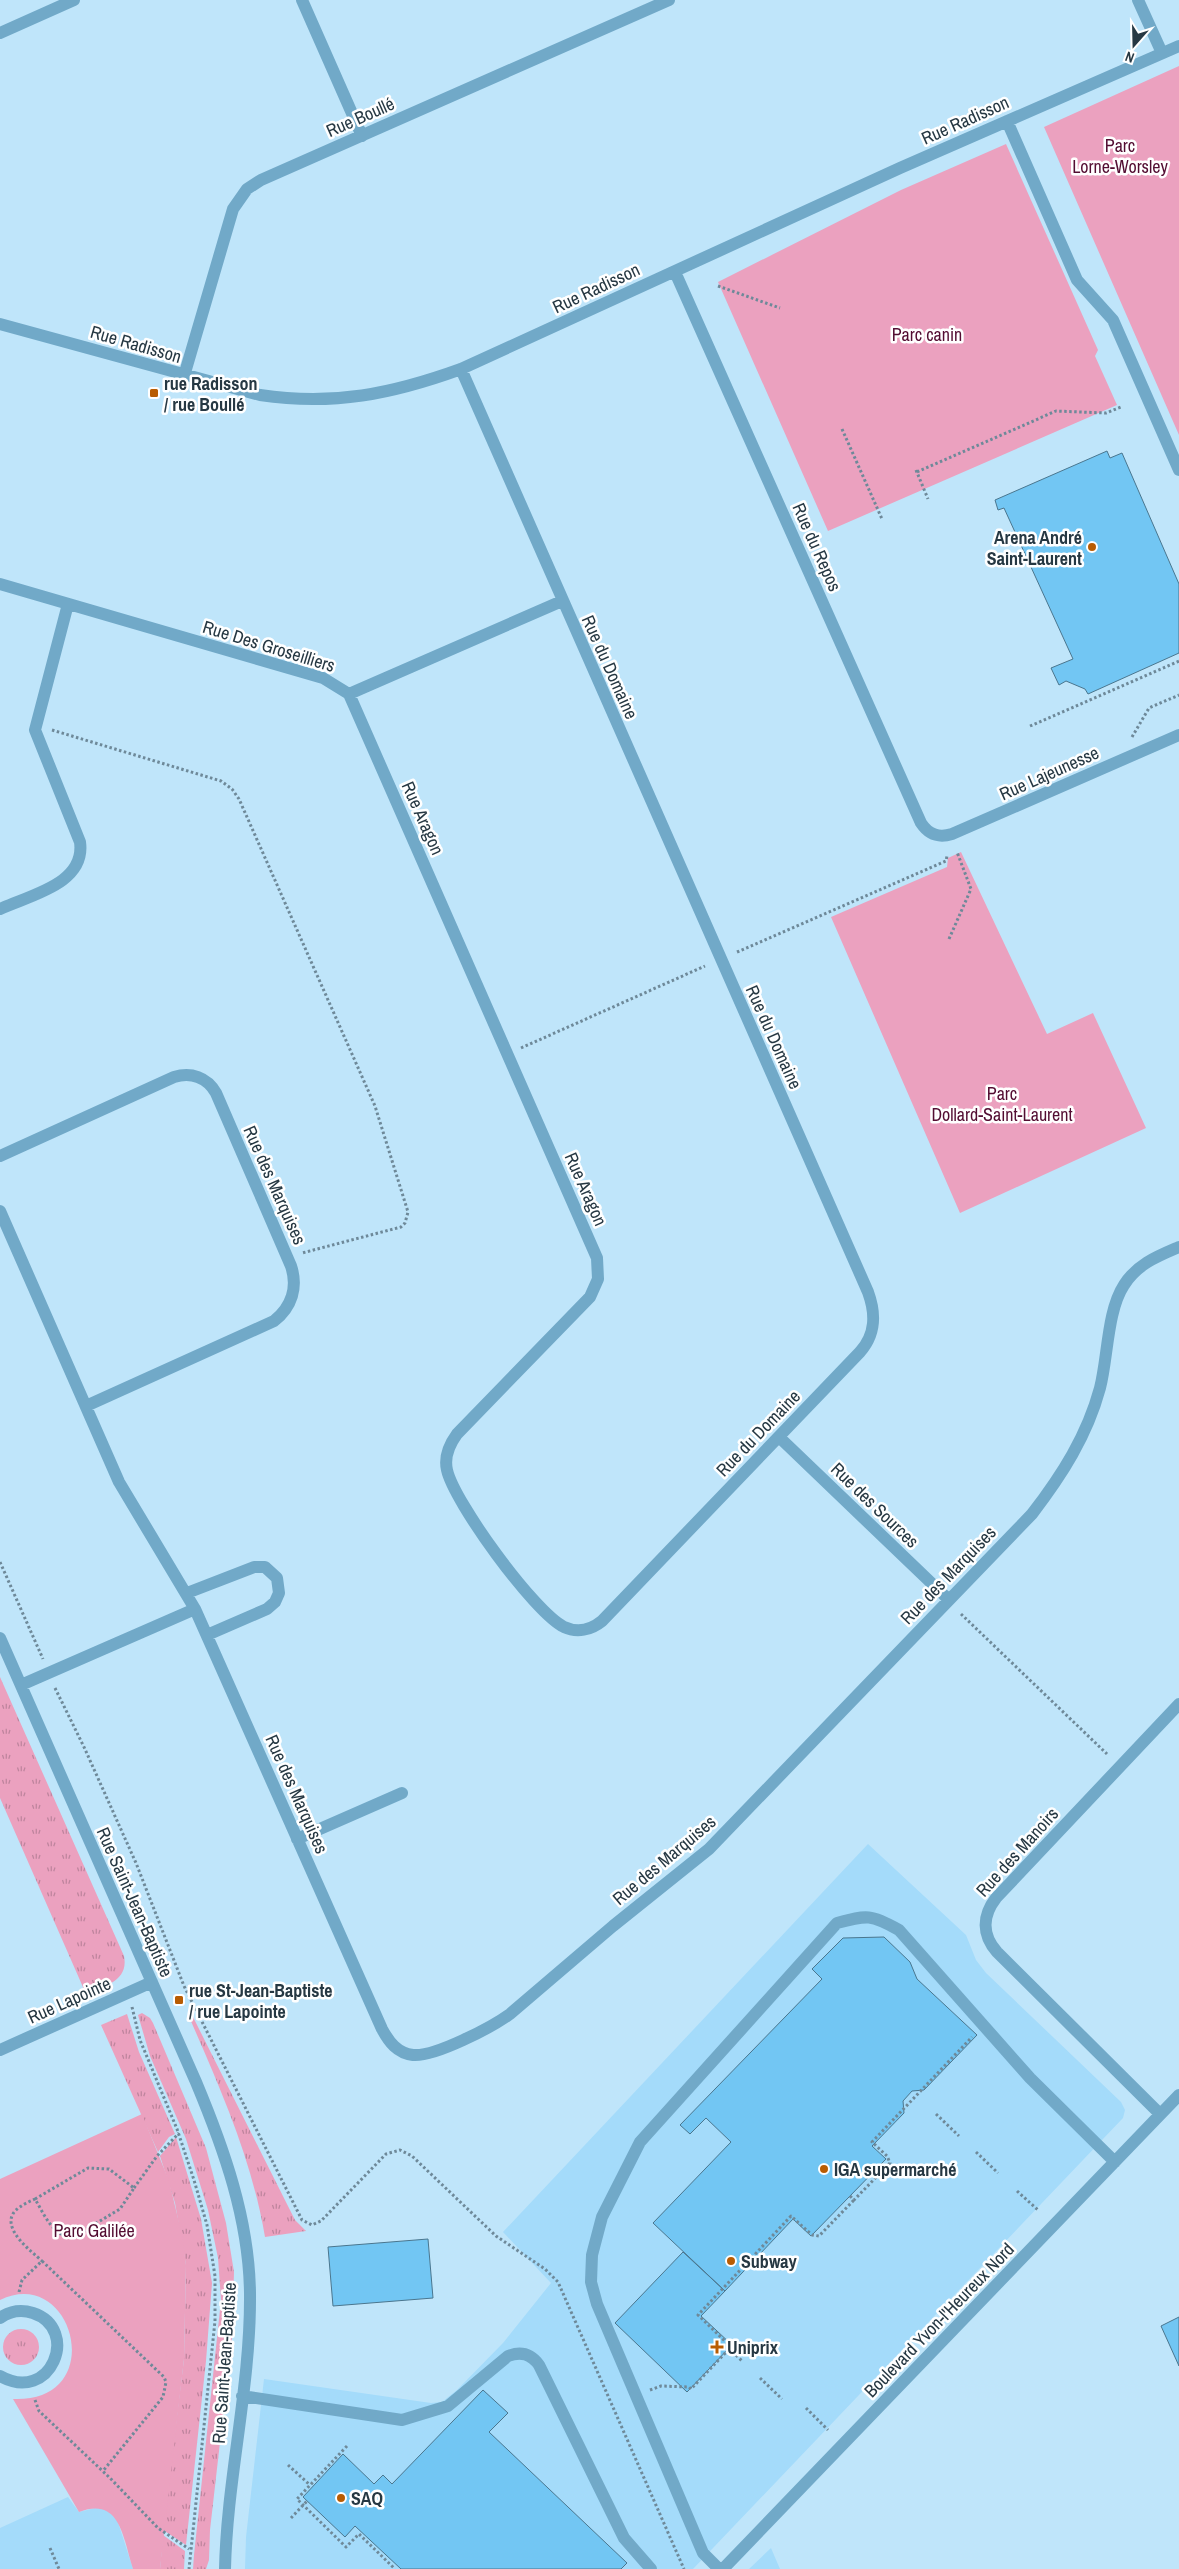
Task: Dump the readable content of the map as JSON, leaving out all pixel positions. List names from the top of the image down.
{
  "streets": {
    "street": [
      "Rue Boullé",
      "Rue Radisson",
      "Rue du Repos",
      "Rue Des Groseilliers",
      "Rue du Domaine",
      "Rue Lajeunesse",
      "Rue Aragon",
      "Rue des Marquises",
      "Rue des Sources",
      "Rue des Manoirs",
      "Rue Saint-Jean-Baptiste",
      "Rue Lapointe",
      "Boulevard Yvon-l'Heureux Nord"
    ]
  },
  "crossings": [
    ["Rue Boullé", "Rue Radisson"],
    ["Rue Radisson", "Rue du Repos"],
    ["Rue Radisson", "Rue du Domaine"],
    ["Rue du Repos", "Rue Lajeunesse"],
    ["Rue Des Groseilliers", "Rue du Domaine"],
    ["Rue Des Groseilliers", "Rue Aragon"],
    ["Rue du Domaine", "Rue Aragon"],
    ["Rue du Domaine", "Rue des Sources"],
    ["Rue des Marquises", "Rue des Sources"],
    ["Rue des Manoirs", "Boulevard Yvon-l'Heureux Nord"],
    ["Rue Saint-Jean-Baptiste", "Rue Lapointe"]
  ],
  "parks": [
    "Parc Lorne-Worsley",
    "Parc canin",
    "Parc Dollard-Saint-Laurent",
    "Parc Galilée"
  ],
  "places": {
    "transit": ["rue Radisson / rue Boullé", "rue St-Jean-Baptiste / rue Lapointe"],
    "other": [
      "Arena André Saint-Laurent",
      "IGA supermarché",
      "Subway",
      "SAQ"
    ],
    "health": ["Uniprix"]
  },
  "north": "bottom"
}
